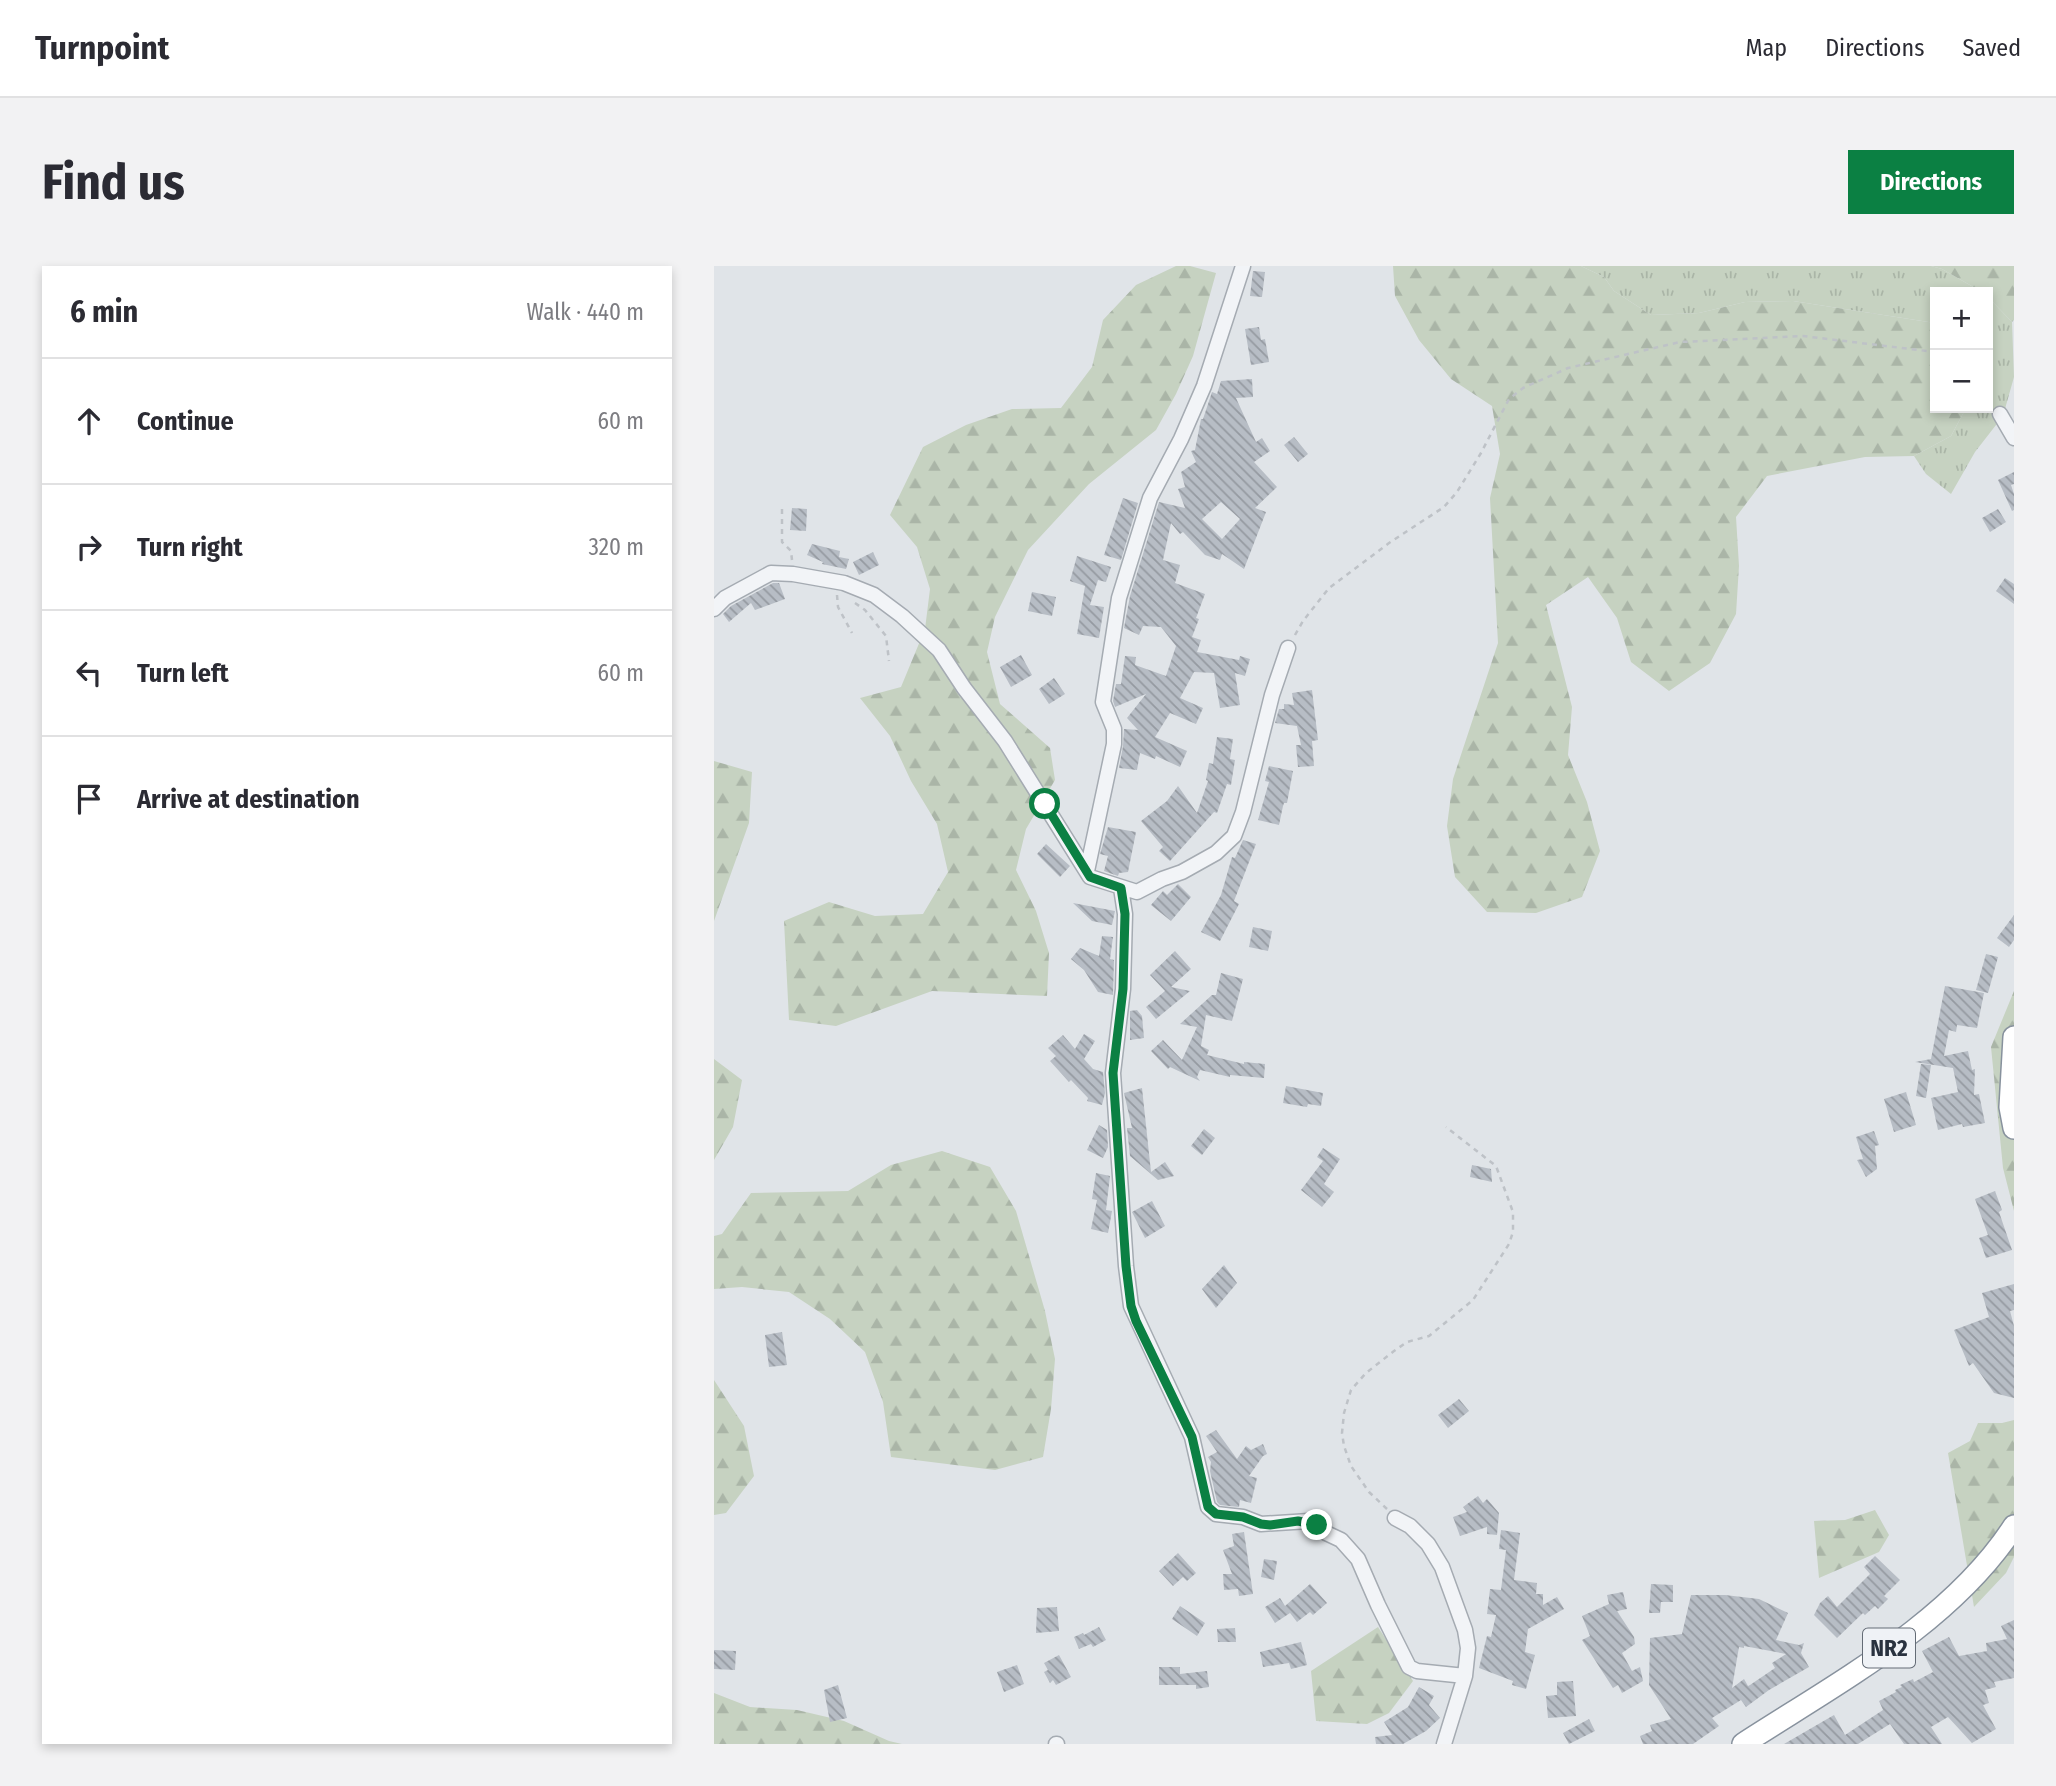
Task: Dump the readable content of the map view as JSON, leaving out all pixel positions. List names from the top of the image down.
{
  "streets": {
    "highway": ["NR2"]
  },
  "page": {
    "header": "Turnpoint",
    "nav": ["Map", "Directions", "Saved"],
    "buttons": "Directions",
    "title": "Find us",
    "heading": ["6 min", "Walk · 440 m"],
    "map_buttons": ["+", "−"],
    "list": [
      ["Continue", "60 m"],
      ["Turn right", "320 m"],
      ["Turn left", "60 m"],
      "Arrive at destination"
    ]
  }
}
